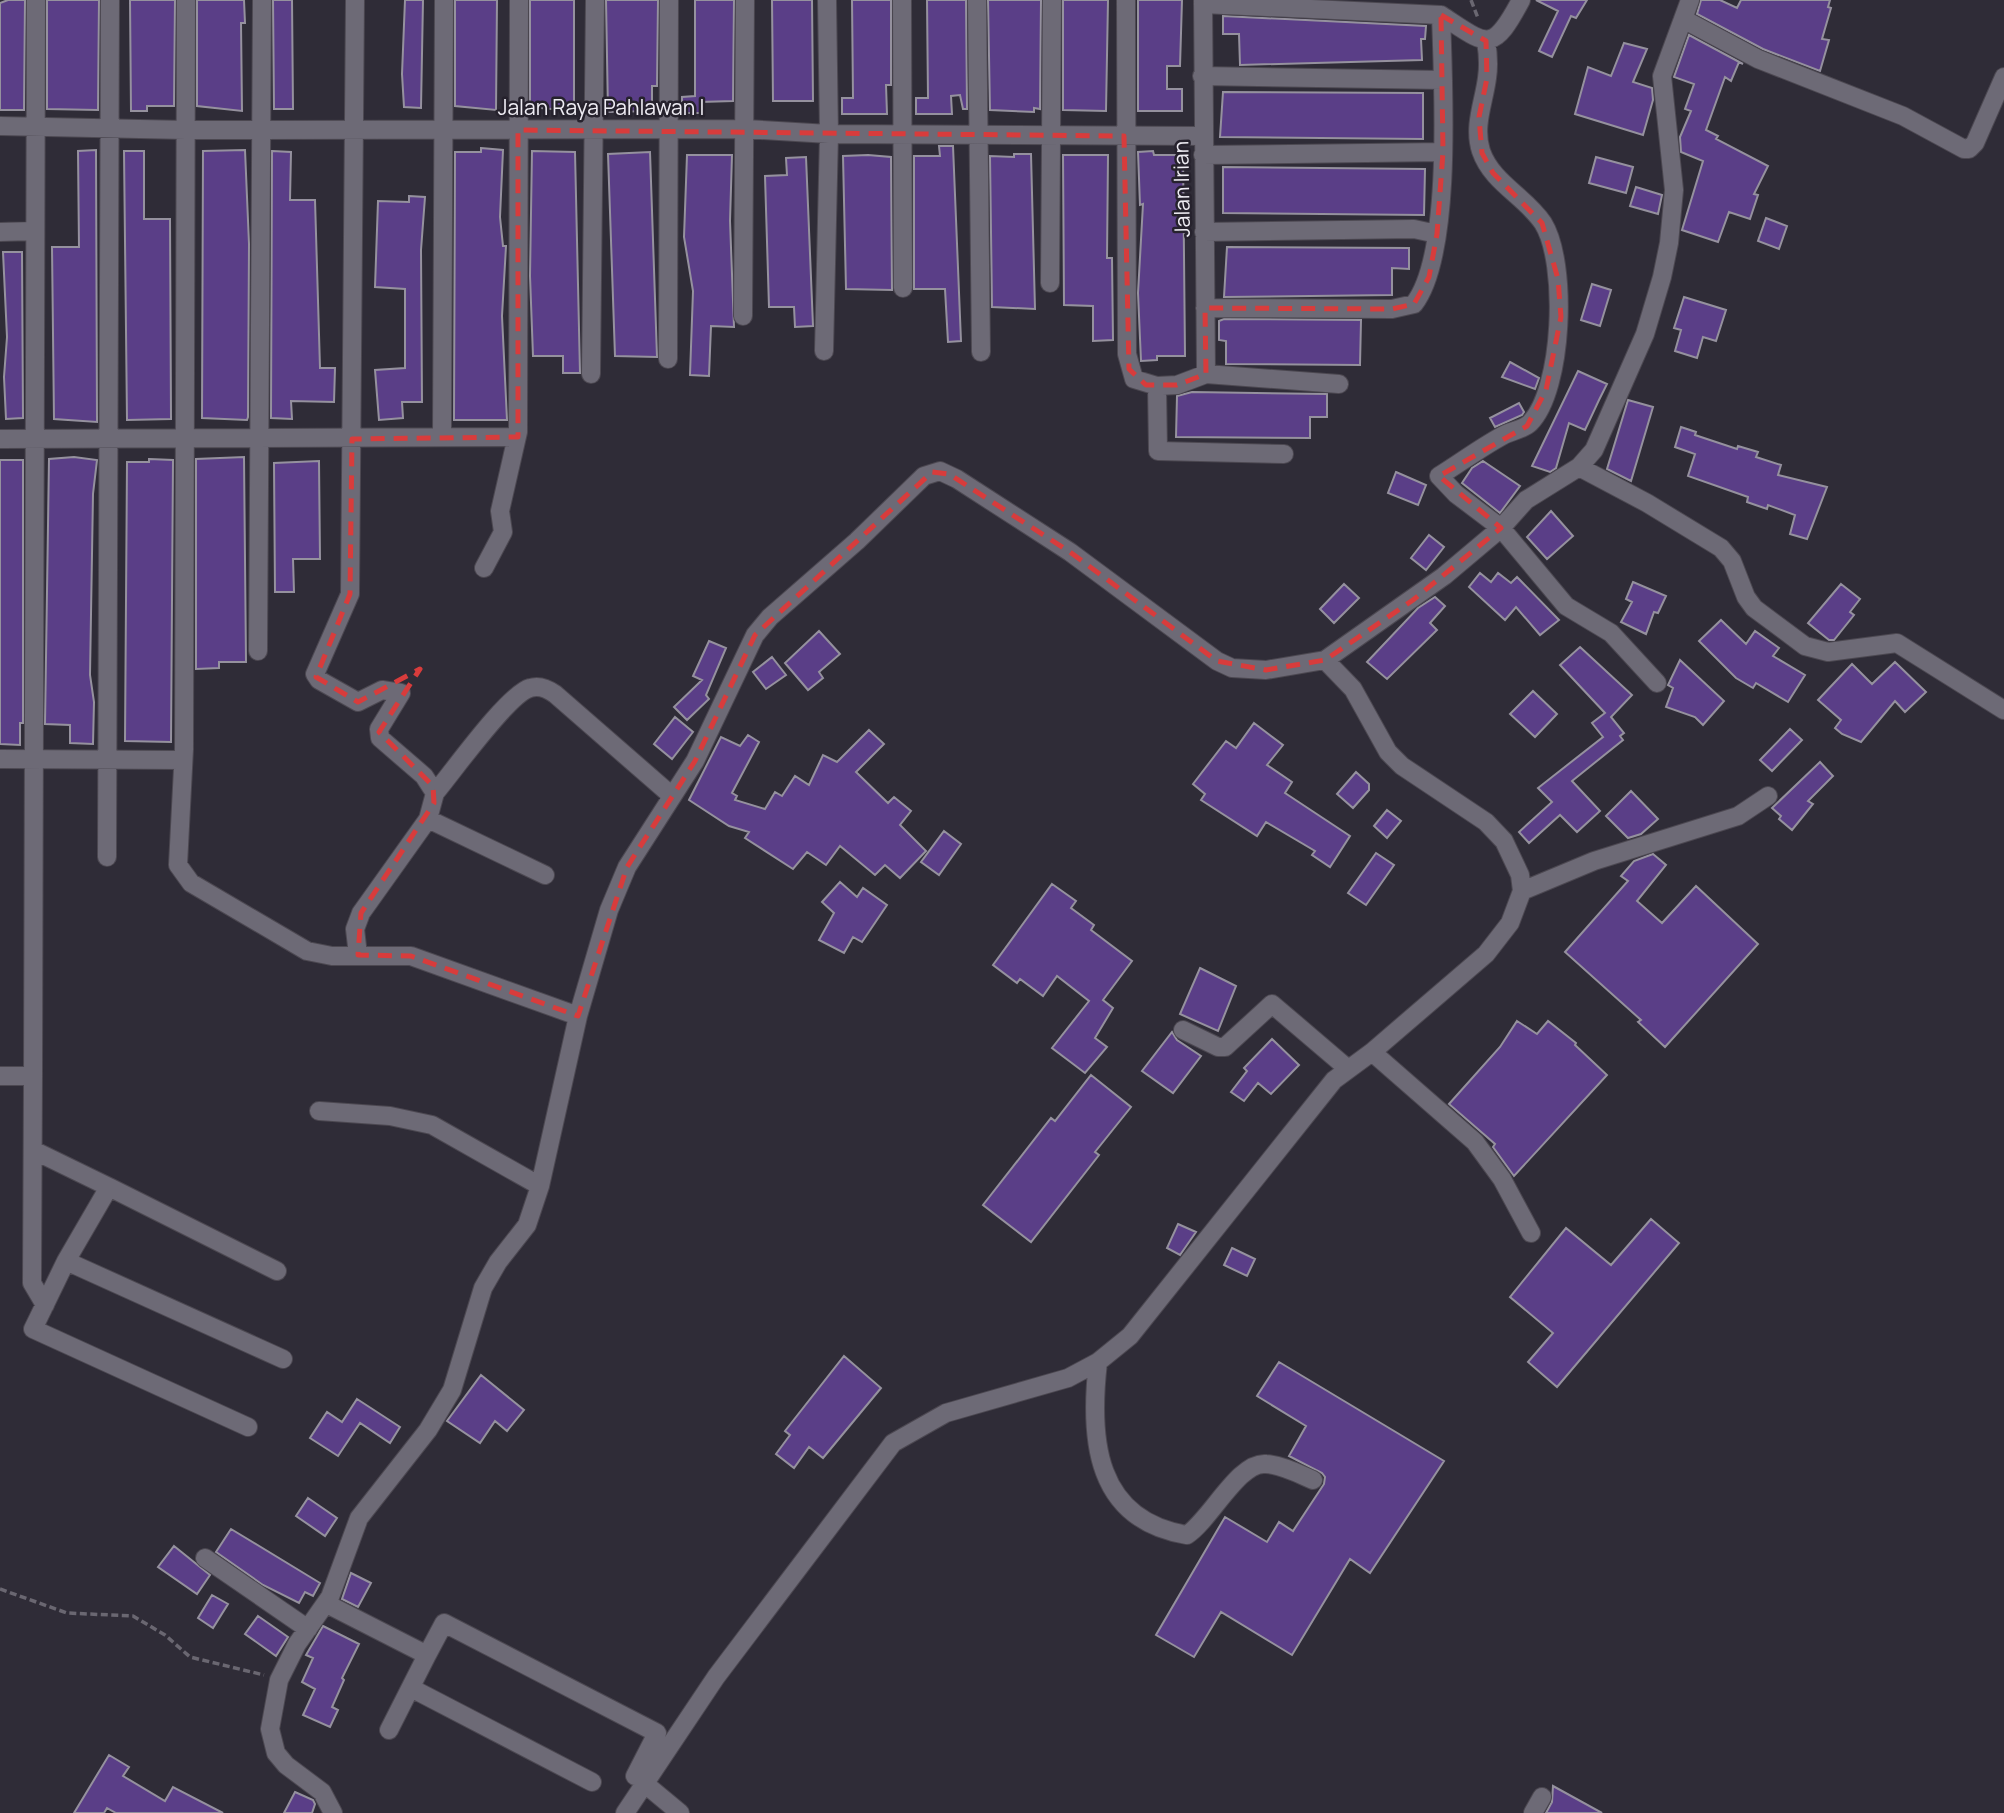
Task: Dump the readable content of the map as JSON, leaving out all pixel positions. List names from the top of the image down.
{
  "streets": {
    "street": ["Jalan Raya Pahlawan I", "Jalan Irian"]
  },
  "crossings": [
    ["Jalan Raya Pahlawan I", "Jalan Irian"]
  ]
}
